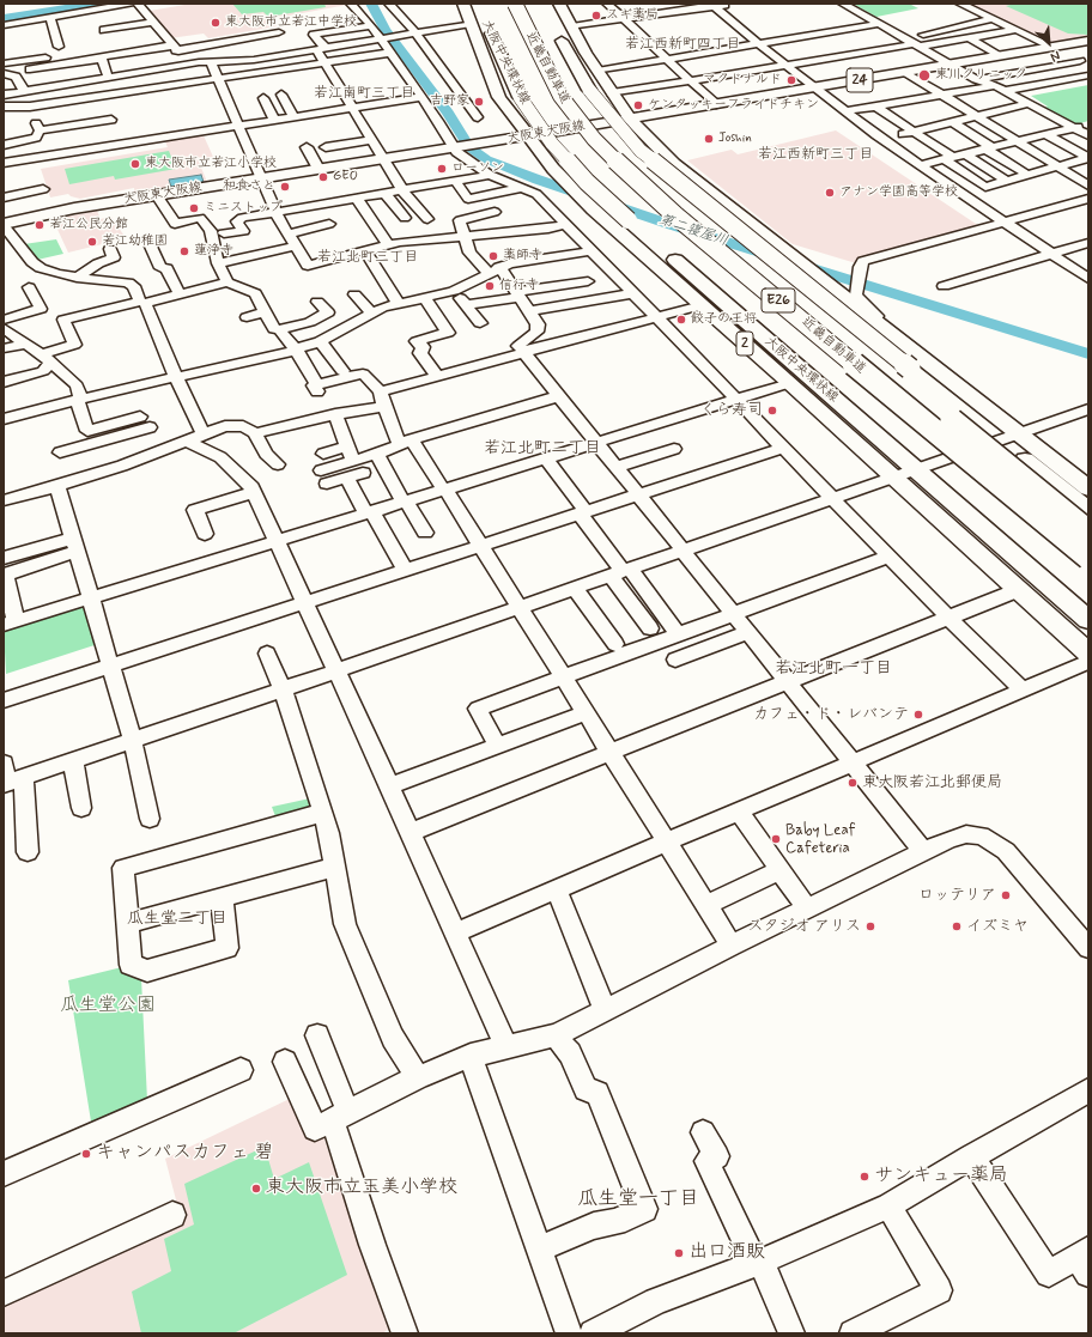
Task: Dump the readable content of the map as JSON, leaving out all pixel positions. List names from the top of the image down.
{
  "streets": {
    "highway": ["近畿自動車道", "E26"],
    "main road": [
      "大阪中央環状線",
      "24",
      "大阪東大阪線",
      "2"
    ]
  },
  "crossings": [
    ["大阪東大阪線", "2"]
  ],
  "districts": [
    "若江西新町四丁目",
    "若江南町三丁目",
    "若江西新町三丁目",
    "若江北町三丁目",
    "若江北町二丁目",
    "若江北町一丁目",
    "瓜生堂二丁目",
    "瓜生堂一丁目"
  ],
  "water": ["第二寝屋川"],
  "parks": ["瓜生堂公園"],
  "places": [
    "スギ薬局",
    "東大阪市立若江中学校",
    "東川クリニック",
    "マクドナルド",
    "吉野家",
    "ケンタッキーフライドチキン",
    "Joshin",
    "東大阪市立若江小学校",
    "ローソン",
    "GEO",
    "和食さと",
    "アナン学園高等学校",
    "ミニストップ",
    "若江公民分館",
    "若江幼稚園",
    "蓮浄寺",
    "薬師寺",
    "信行寺",
    "餃子の王将",
    "くら寿司",
    "カフェ・ド・レバンテ",
    "東大阪若江北郵便局",
    "Baby Leaf Cafeteria",
    "ロッテリア",
    "スタジオ アリス",
    "イズミヤ",
    "キャンパスカフェ 碧",
    "サンキュー薬局",
    "東大阪市立玉美小学校",
    "出口酒販"
  ],
  "north": "bottom right"
}
